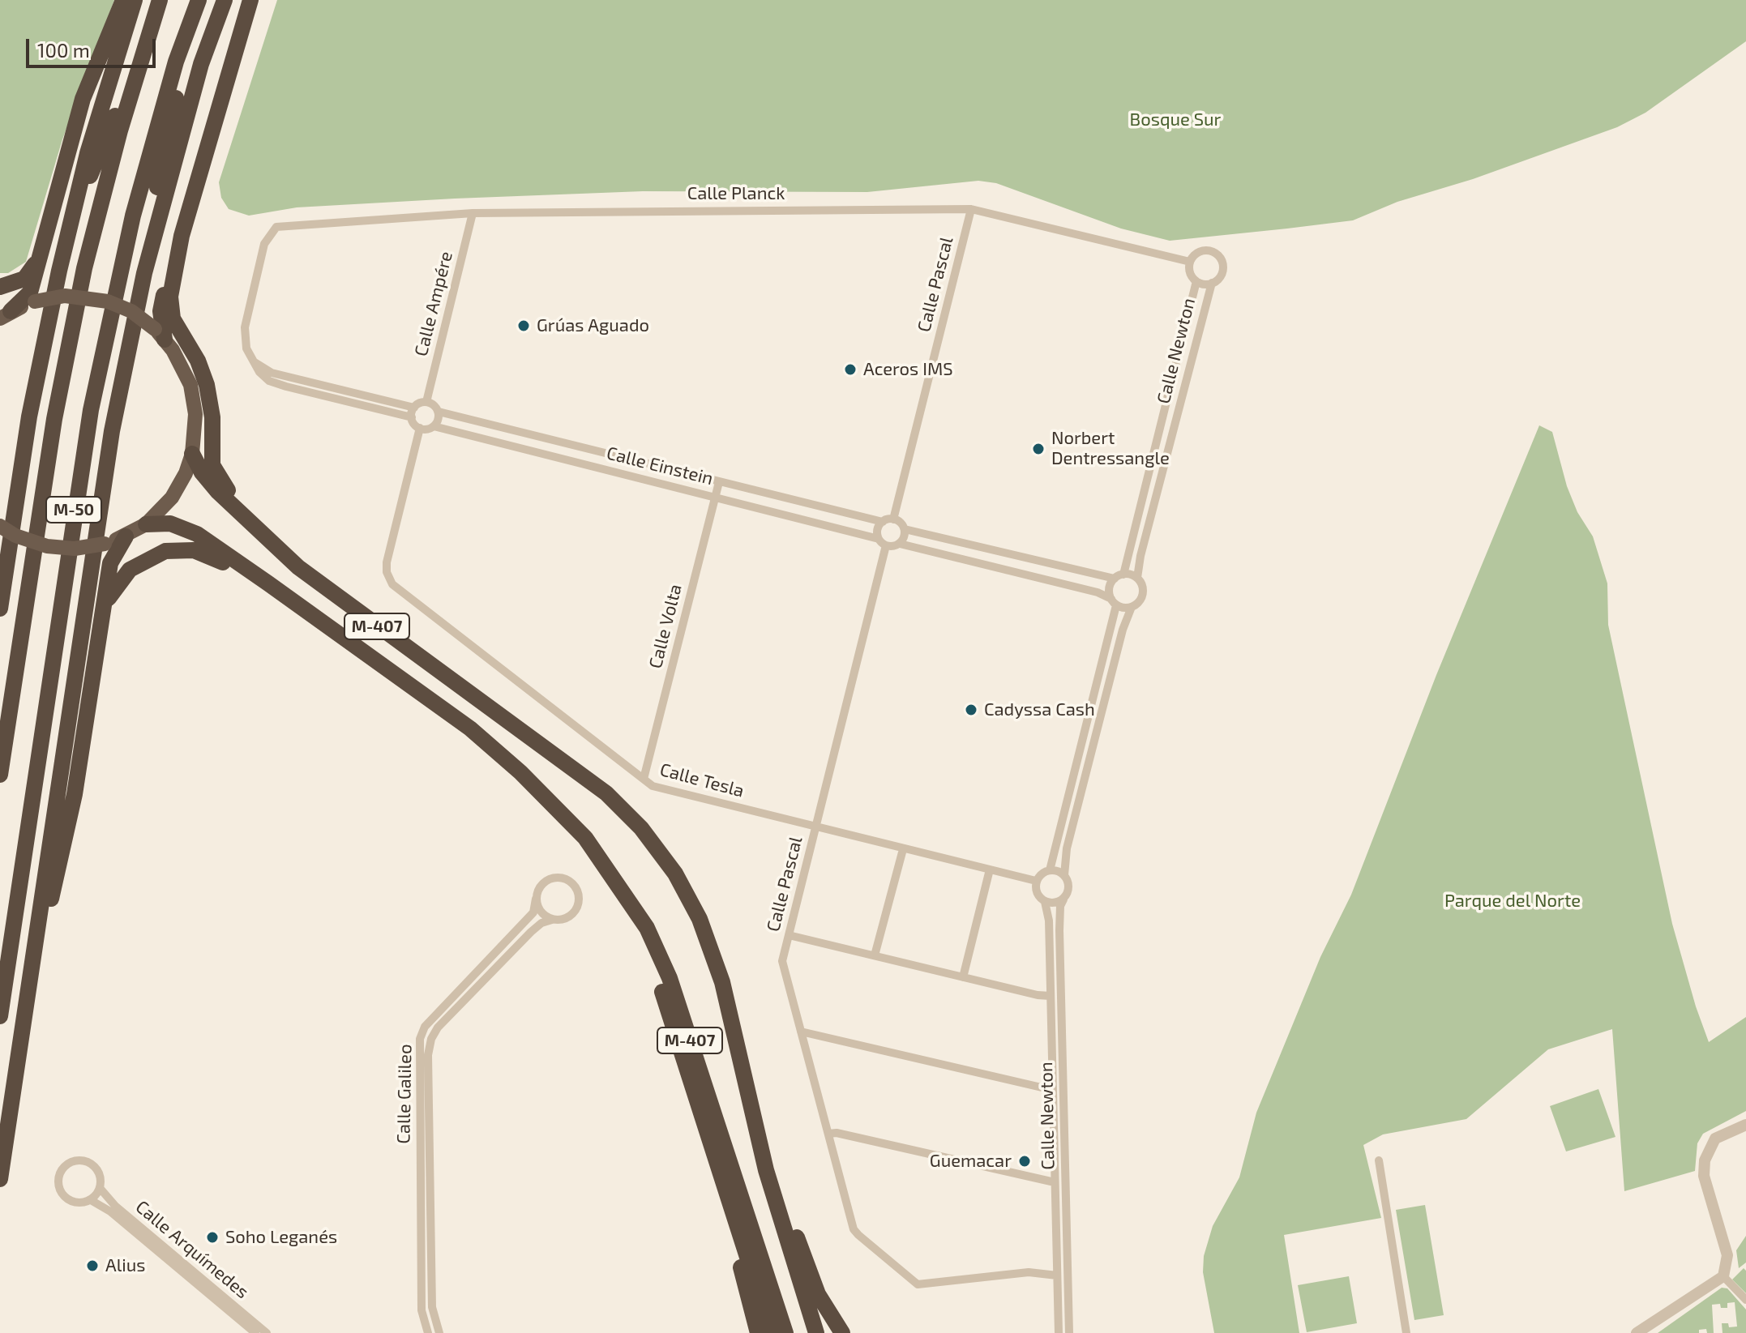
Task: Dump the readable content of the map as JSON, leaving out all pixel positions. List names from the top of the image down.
{
  "streets": {
    "highway": ["M-50", "M-407"],
    "street": [
      "Calle Planck",
      "Calle Pascal",
      "Calle Ampére",
      "Calle Newton",
      "Calle Einstein",
      "Calle Volta",
      "Calle Tesla",
      "Calle Galileo",
      "Calle Arquímedes"
    ]
  },
  "crossings": [
    ["Calle Planck", "Calle Pascal"],
    ["Calle Planck", "Calle Ampére"],
    ["Calle Planck", "Calle Newton"],
    ["Calle Pascal", "Calle Newton"],
    ["Calle Pascal", "Calle Einstein"],
    ["Calle Pascal", "Calle Tesla"],
    ["Calle Ampére", "Calle Einstein"],
    ["Calle Ampére", "Calle Tesla"],
    ["Calle Newton", "Calle Tesla"],
    ["Calle Einstein", "Calle Volta"],
    ["Calle Einstein", "Calle Tesla"],
    ["Calle Volta", "Calle Tesla"]
  ],
  "parks": ["Bosque Sur", "Parque del Norte"],
  "places": [
    "Grúas Aguado",
    "Aceros IMS",
    "Norbert Dentressangle",
    "Cadyssa Cash",
    "Guemacar",
    "Soho Leganés",
    "Alius"
  ],
  "scale_bar": "100 m"
}
